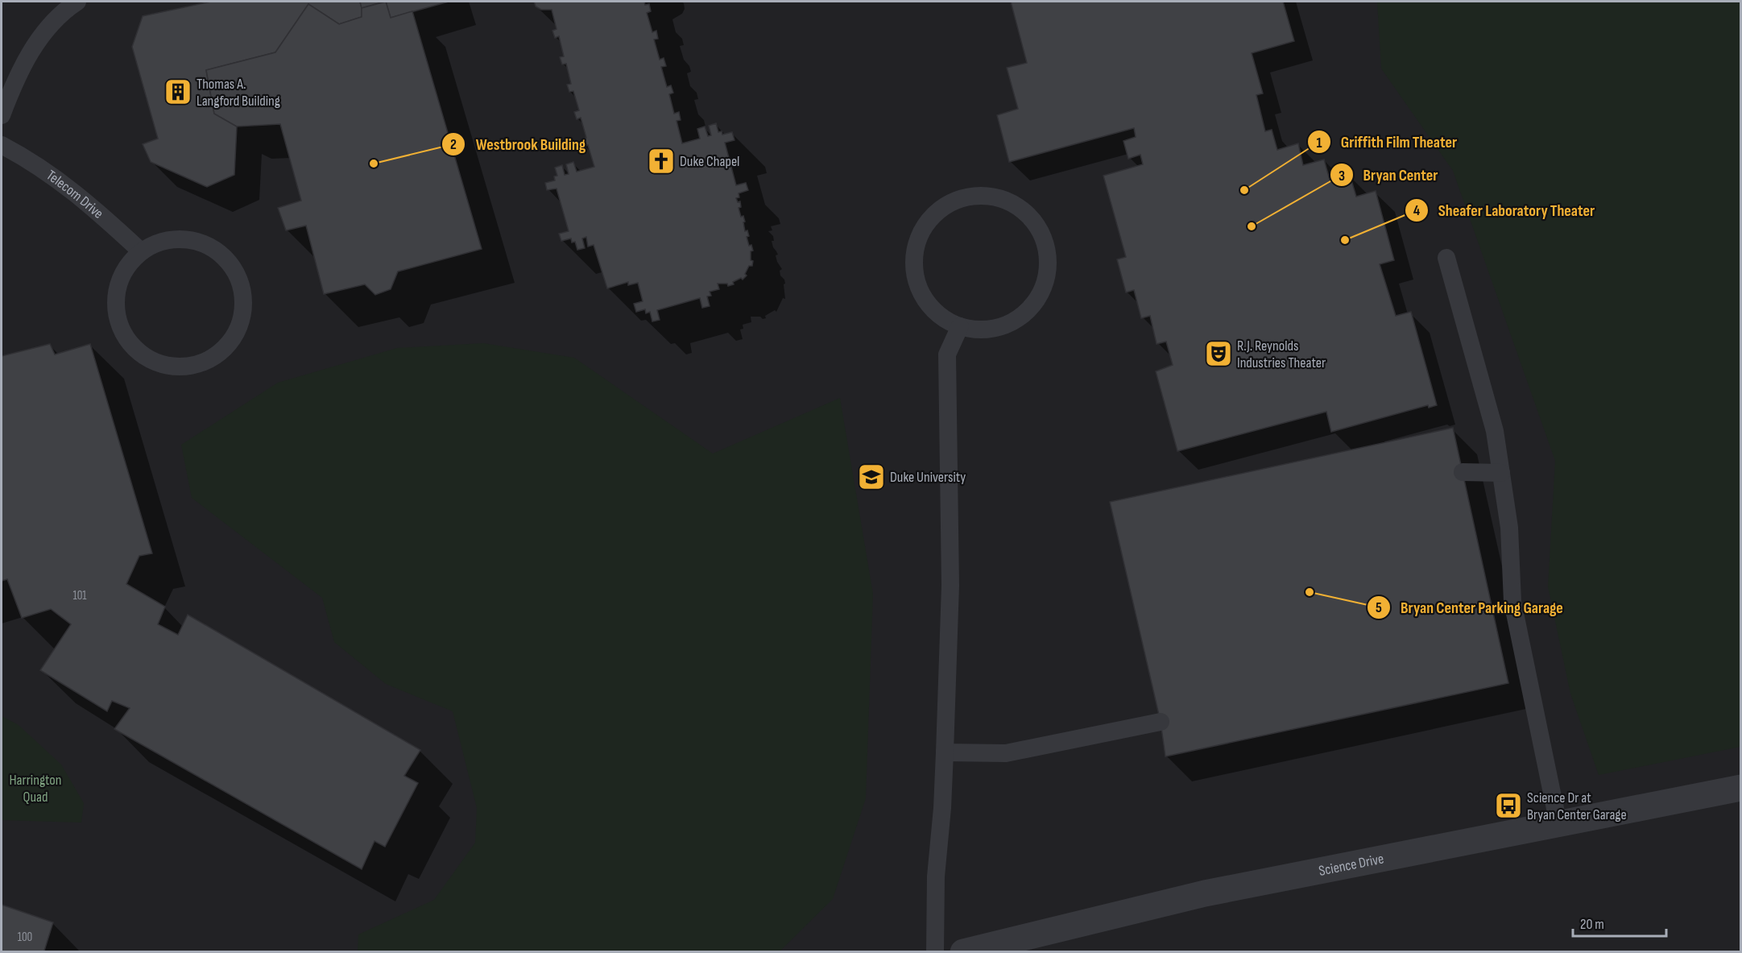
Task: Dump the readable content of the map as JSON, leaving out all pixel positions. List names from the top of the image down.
{
  "streets": {
    "street": ["Science Drive"],
    "lane": ["Telecom Drive"]
  },
  "parks": ["Harrington Quad"],
  "places": {
    "building": ["Thomas A. Langford Building"],
    "church": ["Duke Chapel"],
    "other": [
      "Westbrook Building",
      "Griffith Film Theater",
      "Bryan Center",
      "Sheafer Laboratory Theater",
      "Bryan Center Parking Garage"
    ],
    "theatre": ["R.J. Reynolds Industries Theater"],
    "school or university": ["Duke University"],
    "bus stop": ["Science Dr at Bryan Center Garage"]
  },
  "house_numbers": ["101", "100"],
  "scale_bar": "20 m"
}
